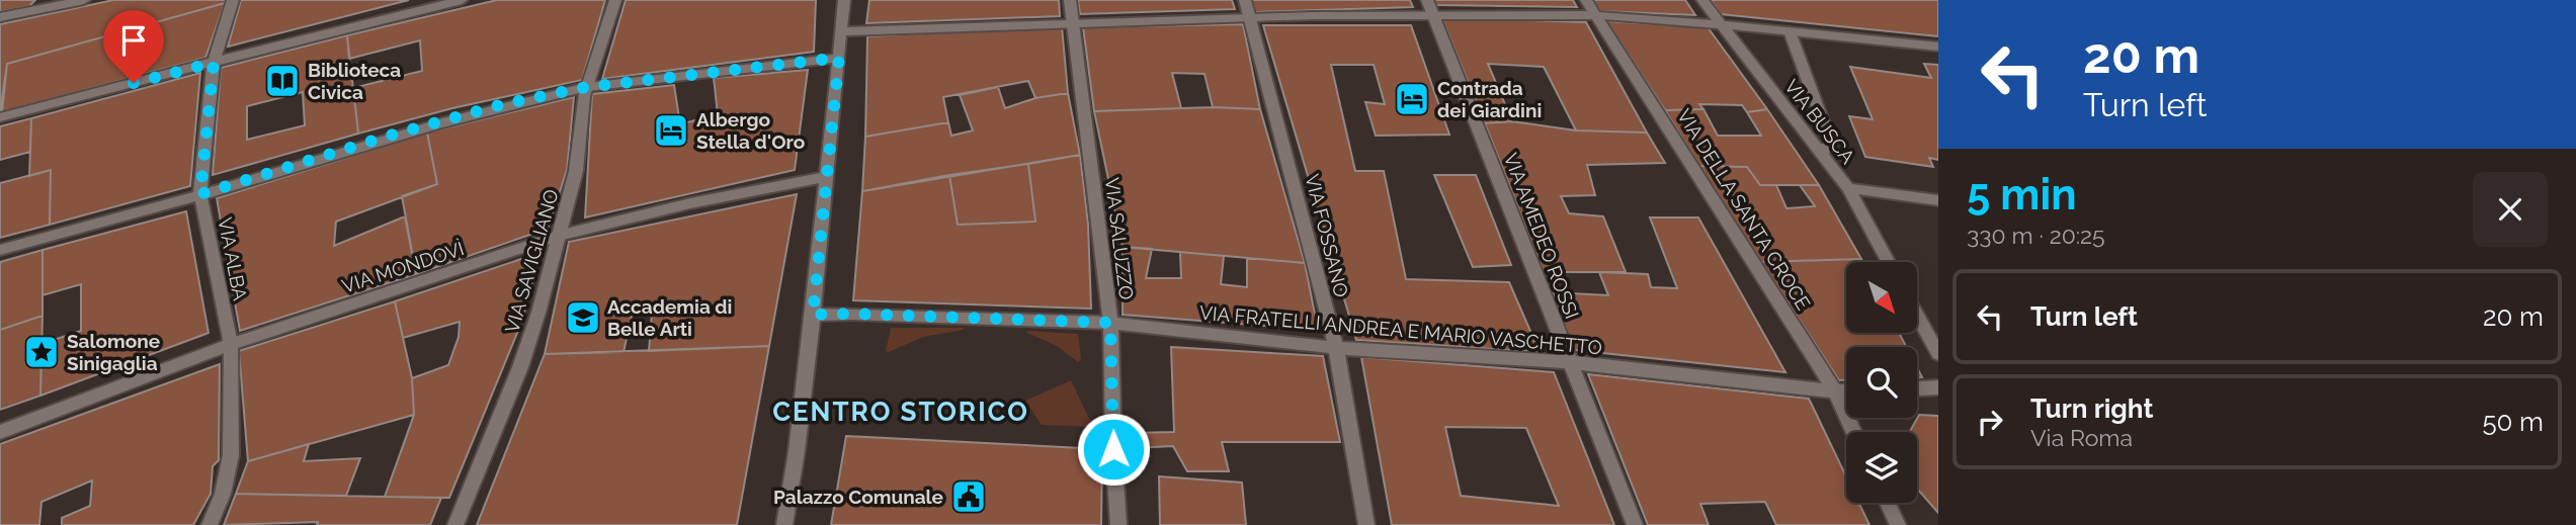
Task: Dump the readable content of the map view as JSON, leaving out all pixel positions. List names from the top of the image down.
{
  "streets": {
    "street": [
      "VIA BUSCA",
      "VIA DELLA SANTA CROCE",
      "VIA FOSSANO",
      "VIA AMEDEO ROSSI",
      "VIA SALUZZO",
      "VIA ALBA",
      "VIA SAVIGLIANO",
      "VIA MONDOVÌ",
      "VIA FRATELLI ANDREA E MARIO VASCHETTO"
    ]
  },
  "crossings": [
    ["VIA DELLA SANTA CROCE", "VIA FRATELLI ANDREA E MARIO VASCHETTO"],
    ["VIA FOSSANO", "VIA FRATELLI ANDREA E MARIO VASCHETTO"],
    ["VIA AMEDEO ROSSI", "VIA FRATELLI ANDREA E MARIO VASCHETTO"],
    ["VIA SALUZZO", "VIA FRATELLI ANDREA E MARIO VASCHETTO"],
    ["VIA ALBA", "VIA MONDOVÌ"],
    ["VIA SAVIGLIANO", "VIA MONDOVÌ"]
  ],
  "districts": ["CENTRO STORICO"],
  "places": {
    "library": ["Biblioteca Civica"],
    "hotel": ["Contrada dei Giardini", "Albergo Stella d'Oro"],
    "school or university": ["Accademia di Belle Arti"],
    "place": ["Salomone Sinigaglia"],
    "public building": ["Palazzo Comunale"]
  },
  "north": "bottom right",
  "page": {
    "turn": ["20 m", "Turn left"],
    "heading": ["5 min", "330 m · 20:25"],
    "list": [
      {
        "name": "Turn left",
        "value": "20 m"
      },
      {
        "name": "Turn right",
        "note": "Via Roma",
        "value": "50 m"
      }
    ]
  }
}
